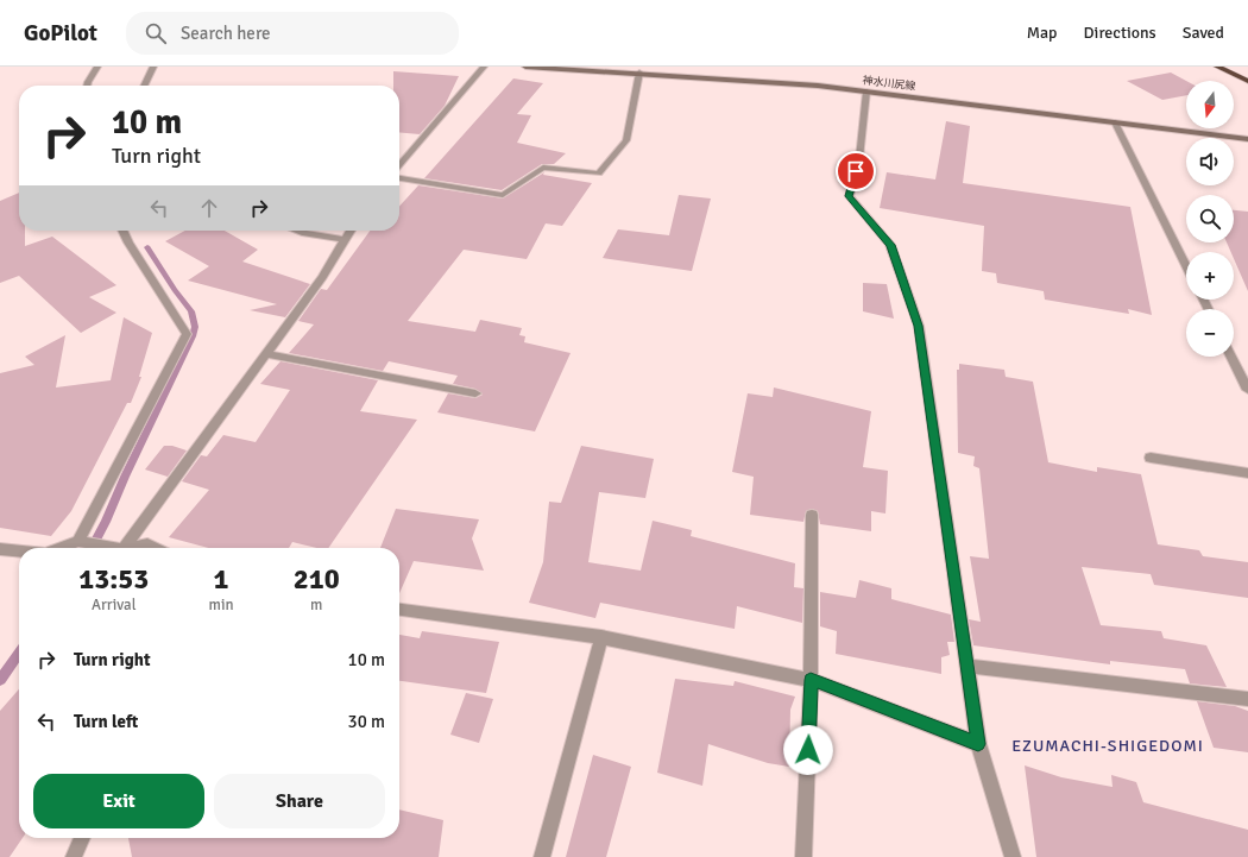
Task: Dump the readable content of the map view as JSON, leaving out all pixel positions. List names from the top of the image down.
{
  "streets": {
    "main road": ["神水川尻線"]
  },
  "districts": ["EZUMACHI-SHIGEDOMI"],
  "north": "bottom",
  "page": {
    "header": "GoPilot",
    "search": "Search here",
    "nav": ["Map", "Directions", "Saved"],
    "map_buttons": ["+", "−"],
    "turn": ["10 m", "Turn right"],
    "eta": [
      "13:53",
      "Arrival",
      "1",
      "min",
      "210",
      "m"
    ],
    "list": [
      {
        "name": "Turn right",
        "value": "10 m"
      },
      {
        "name": "Turn left",
        "value": "30 m"
      }
    ],
    "buttons": ["Exit", "Share"]
  }
}
